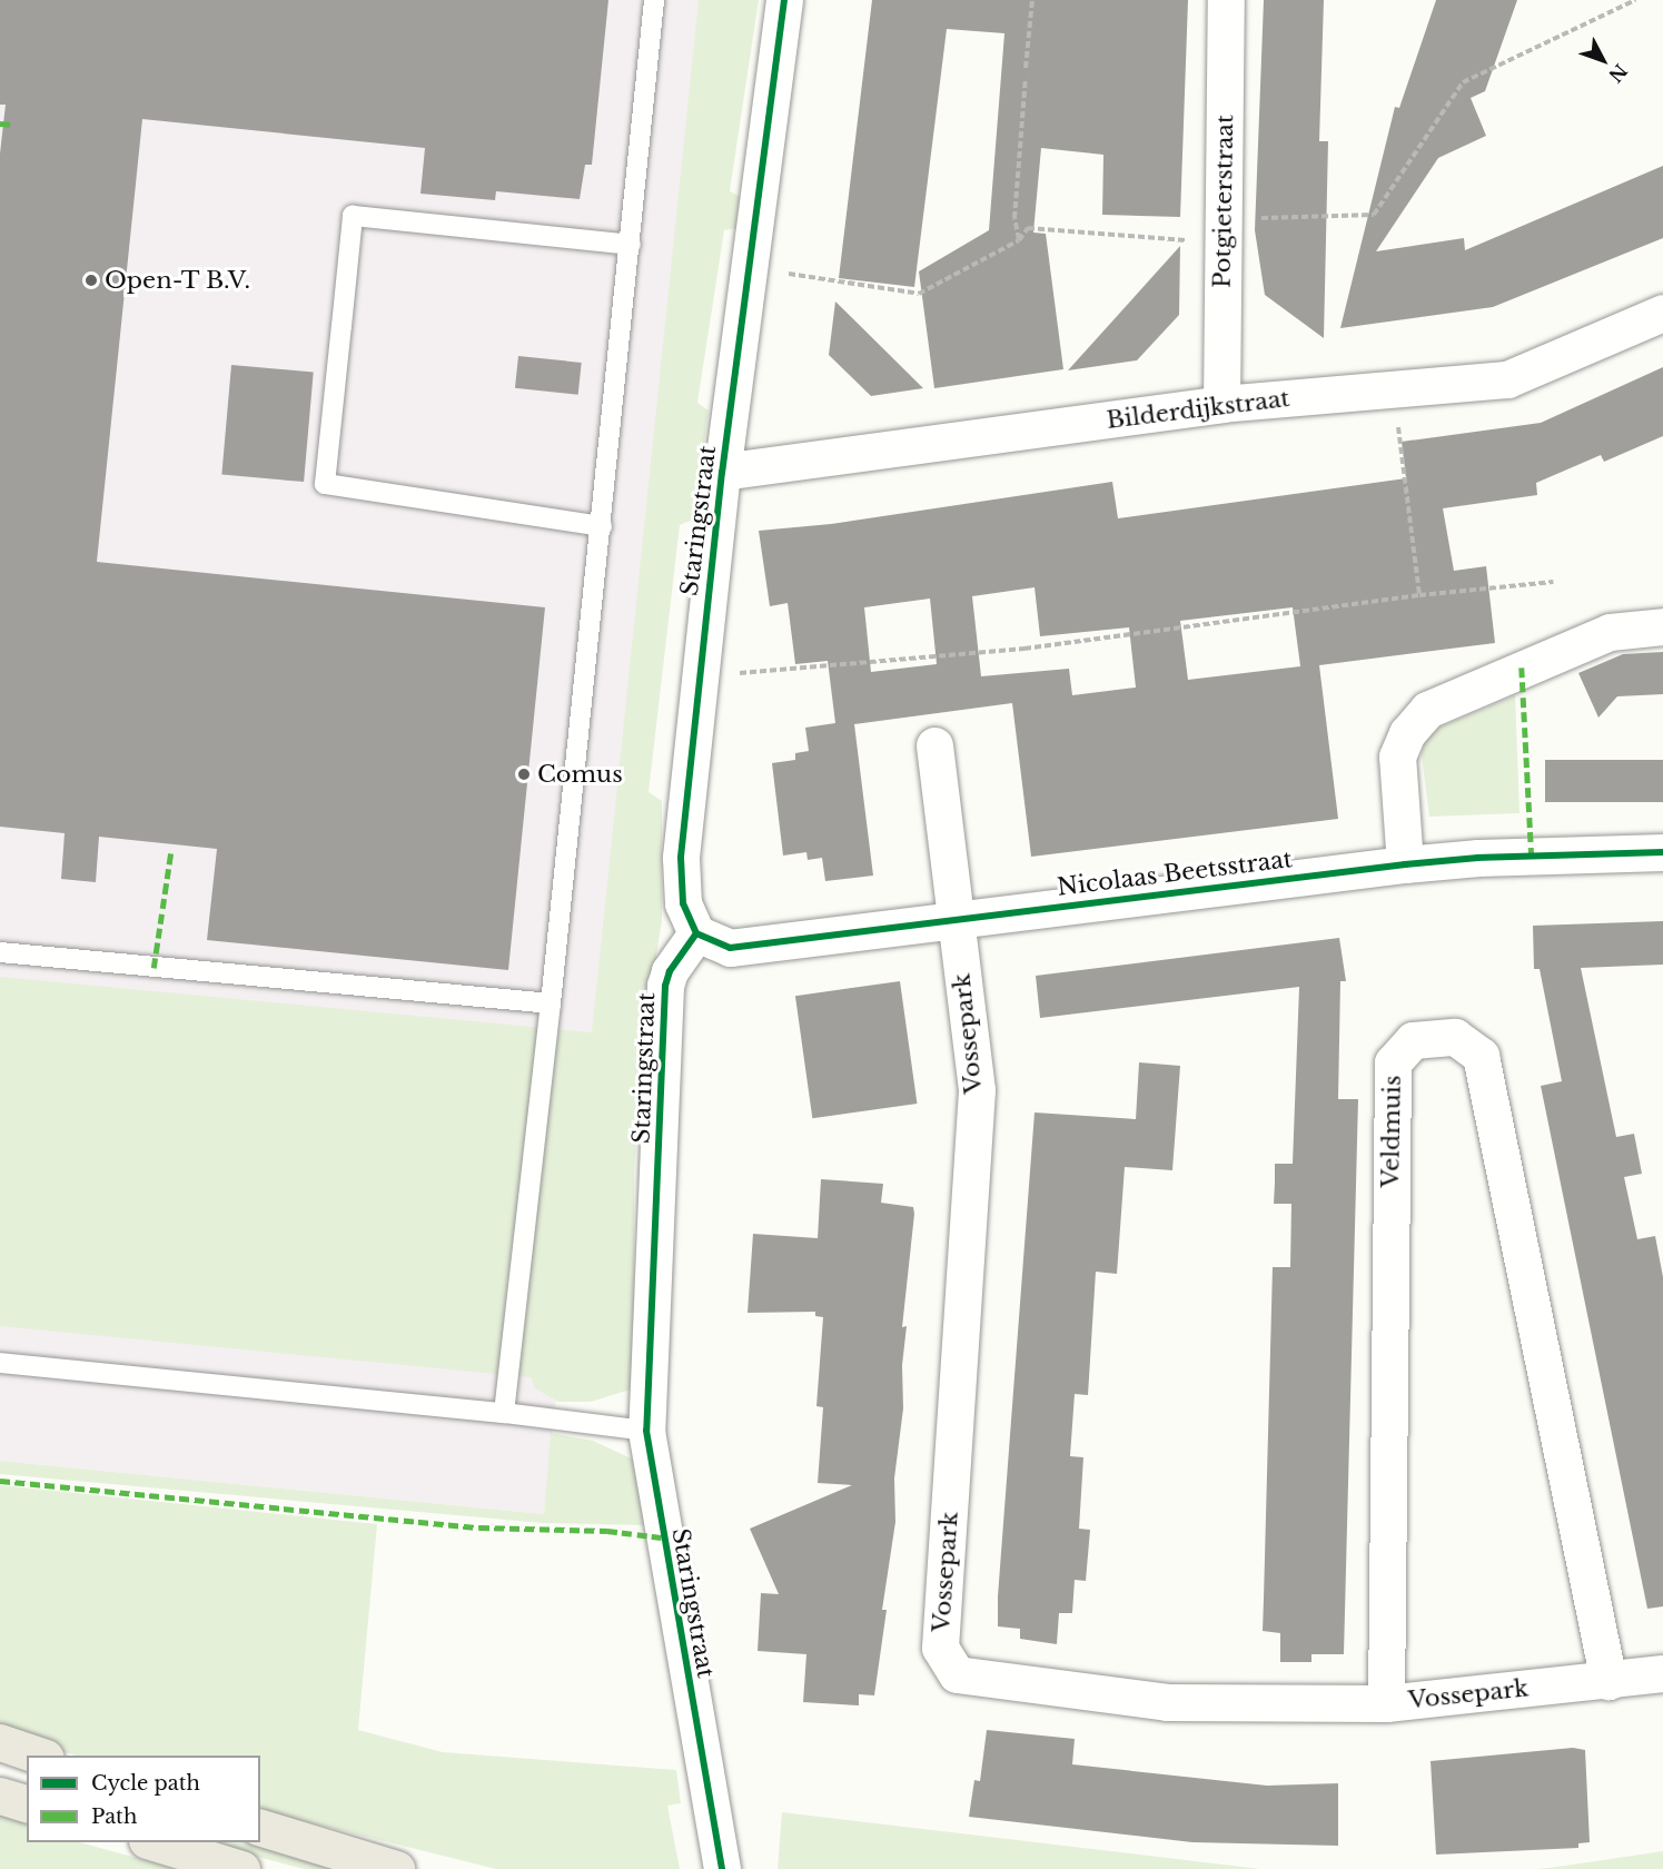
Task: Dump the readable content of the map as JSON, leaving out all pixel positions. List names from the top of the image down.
{
  "streets": {
    "street": [
      "Potgieterstraat",
      "Bilderdijkstraat",
      "Staringstraat",
      "Nicolaas Beetsstraat",
      "Vossepark",
      "Veldmuis"
    ]
  },
  "crossings": [
    ["Potgieterstraat", "Bilderdijkstraat"],
    ["Bilderdijkstraat", "Staringstraat"],
    ["Staringstraat", "Nicolaas Beetsstraat"],
    ["Nicolaas Beetsstraat", "Vossepark"],
    ["Vossepark", "Veldmuis"]
  ],
  "places": ["Open-T B.V.", "Comus"],
  "legend": ["Cycle path", "Path"],
  "north": "bottom right"
}
